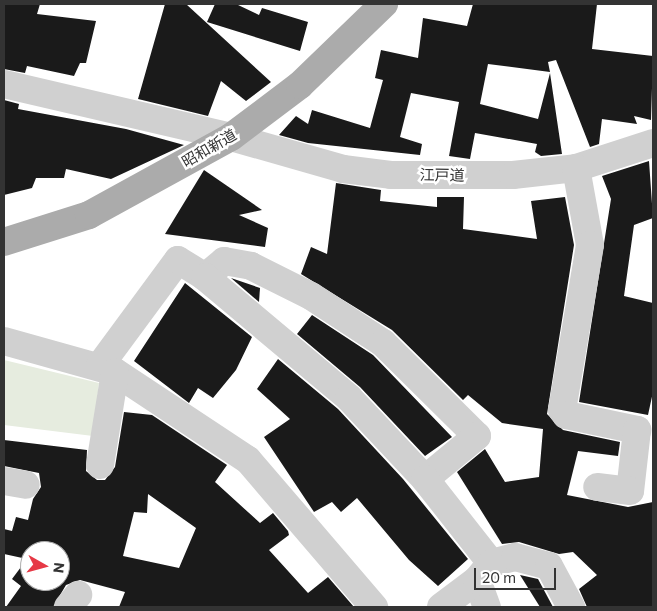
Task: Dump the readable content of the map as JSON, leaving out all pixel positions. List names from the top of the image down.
{
  "streets": {
    "main road": ["昭和新道"],
    "street": ["江戸道"]
  },
  "crossings": [
    ["昭和新道", "江戸道"]
  ],
  "scale_bar": "20 m",
  "north": "right"
}
